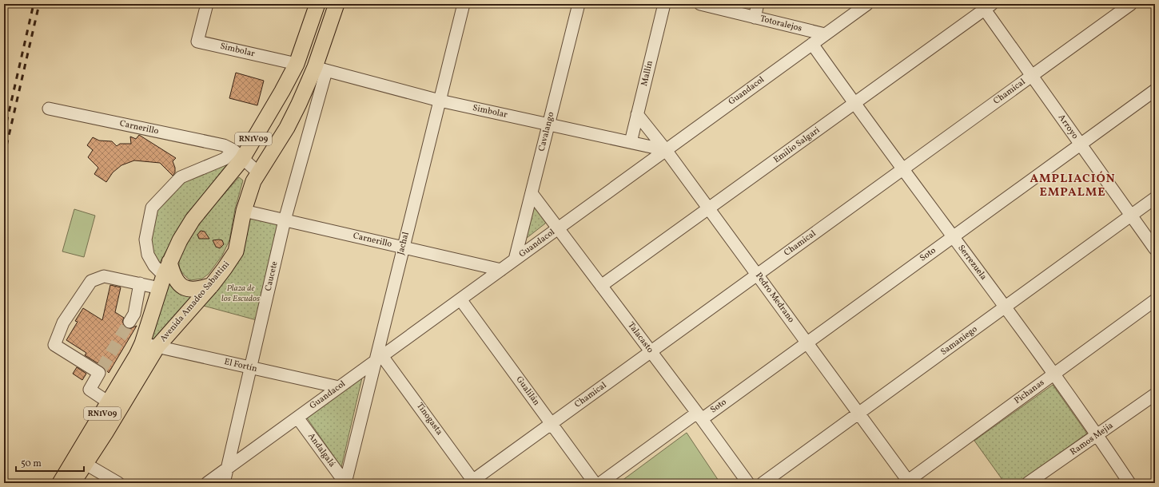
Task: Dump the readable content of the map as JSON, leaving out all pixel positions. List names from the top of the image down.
{
  "streets": {
    "main road": ["RN1V09", "Avenida Amadeo Sabattini"],
    "street": [
      "Totoralejos",
      "Simbolar",
      "Mallín",
      "Guandacol",
      "Chamical",
      "Arroyo",
      "Carnerillo",
      "Cavalango",
      "Emilio Salgari",
      "Jachal",
      "Soto",
      "Serrezuela",
      "Caucete",
      "Pedro Medrano",
      "Talacasto",
      "Samaniego",
      "El Fortín",
      "Gualilán",
      "Pichanas",
      "Tinogasta",
      "Ramos Mejía",
      "Andalgalá"
    ]
  },
  "crossings": [
    ["Totoralejos", "Guandacol"],
    ["Simbolar", "Mallín"],
    ["Simbolar", "Guandacol"],
    ["Simbolar", "Cavalango"],
    ["Simbolar", "RN1V09"],
    ["Simbolar", "Jachal"],
    ["Simbolar", "Caucete"],
    ["Simbolar", "Pedro Medrano"],
    ["Simbolar", "Avenida Amadeo Sabattini"],
    ["Mallín", "Pedro Medrano"],
    ["Guandacol", "Carnerillo"],
    ["Guandacol", "Cavalango"],
    ["Guandacol", "Jachal"],
    ["Guandacol", "Serrezuela"],
    ["Guandacol", "Caucete"],
    ["Guandacol", "Pedro Medrano"],
    ["Guandacol", "Talacasto"],
    ["Guandacol", "El Fortín"],
    ["Guandacol", "Gualilán"],
    ["Guandacol", "Tinogasta"],
    ["Guandacol", "Andalgalá"],
    ["Chamical", "Arroyo"],
    ["Chamical", "Serrezuela"],
    ["Chamical", "Pedro Medrano"],
    ["Chamical", "Talacasto"],
    ["Chamical", "Gualilán"],
    ["Chamical", "Tinogasta"],
    ["Arroyo", "Emilio Salgari"],
    ["Arroyo", "Soto"],
    ["Arroyo", "Samaniego"],
    ["Carnerillo", "RN1V09"],
    ["Carnerillo", "Jachal"],
    ["Carnerillo", "Caucete"],
    ["Carnerillo", "Avenida Amadeo Sabattini"],
    ["Cavalango", "Talacasto"],
    ["RN1V09", "El Fortín"],
    ["Emilio Salgari", "Serrezuela"],
    ["Emilio Salgari", "Pedro Medrano"],
    ["Emilio Salgari", "Talacasto"],
    ["Jachal", "Tinogasta"],
    ["Jachal", "Andalgalá"],
    ["Soto", "Serrezuela"],
    ["Soto", "Pedro Medrano"],
    ["Soto", "Talacasto"],
    ["Serrezuela", "Samaniego"],
    ["Serrezuela", "Pichanas"],
    ["Serrezuela", "Ramos Mejía"],
    ["Caucete", "Avenida Amadeo Sabattini"],
    ["Caucete", "El Fortín"],
    ["Pedro Medrano", "Samaniego"],
    ["Pedro Medrano", "Pichanas"],
    ["Avenida Amadeo Sabattini", "El Fortín"]
  ],
  "districts": ["AMPLIACIÓN EMPALME"],
  "parks": ["Plaza de los Escudos"],
  "scale_bar": "50 m"
}
